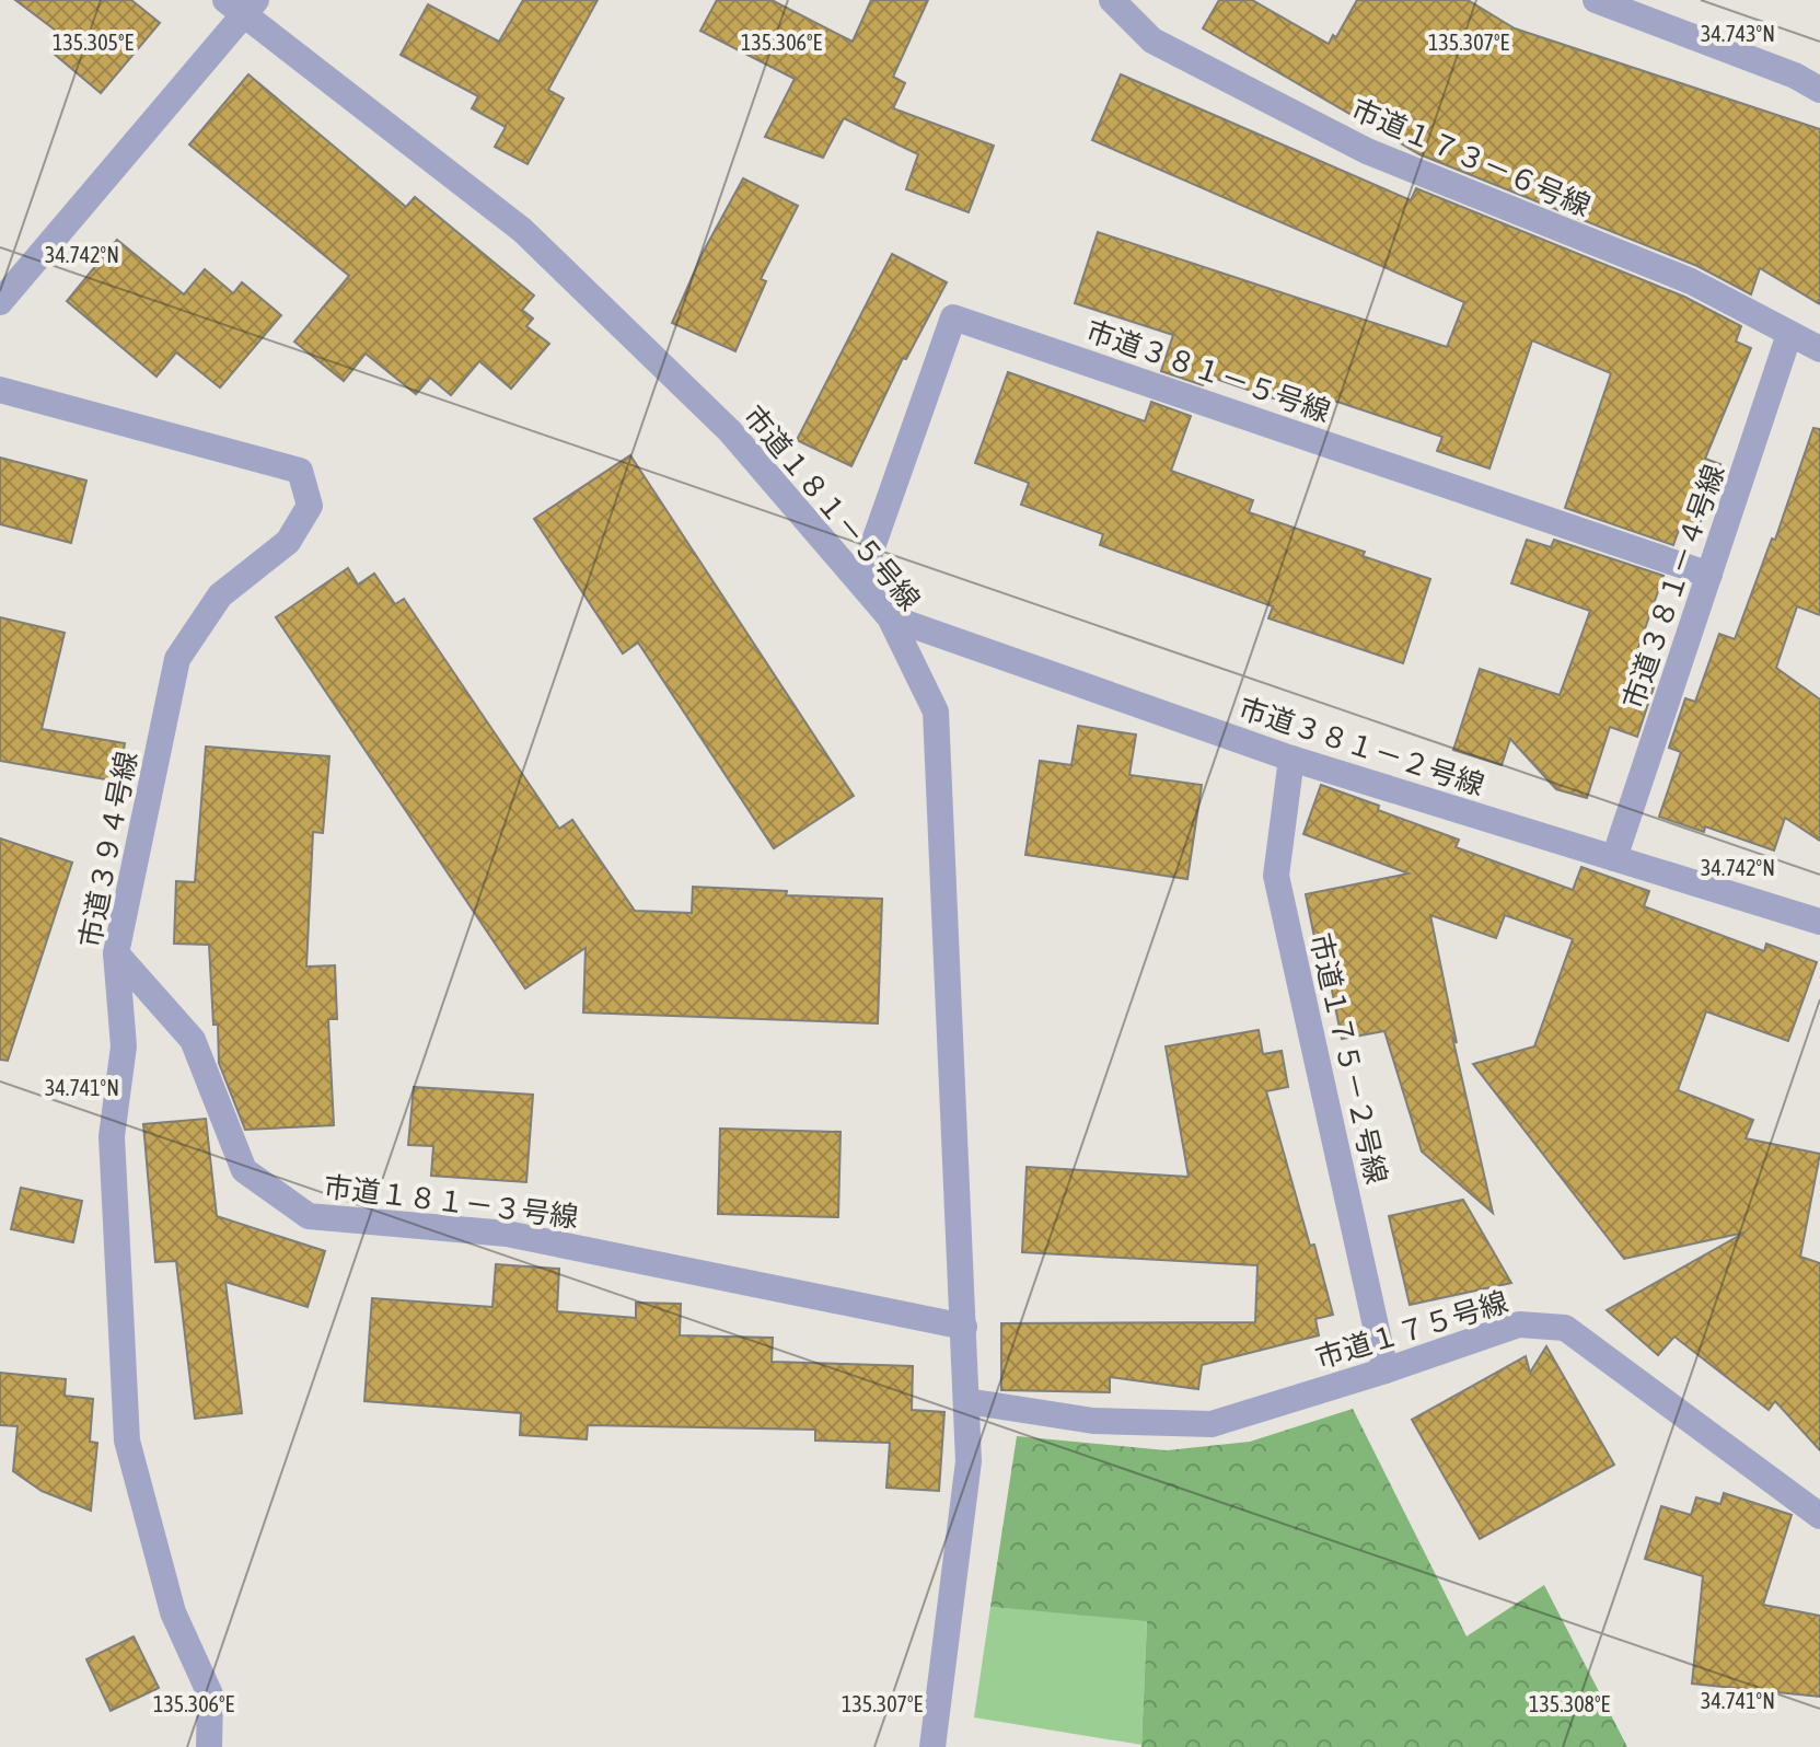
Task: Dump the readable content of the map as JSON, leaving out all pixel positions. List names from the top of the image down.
{
  "streets": {
    "street": [
      "市道１７３－６号線",
      "市道３８１－５号線",
      "市道１８１－５号線",
      "市道３８１－４号線",
      "市道３８１－２号線",
      "市道３９４号線",
      "市道１７５－２号線",
      "市道１８１－３号線",
      "市道１７５号線"
    ]
  },
  "crossings": [
    ["市道１７３－６号線", "市道３８１－４号線"],
    ["市道３８１－５号線", "市道１８１－５号線"],
    ["市道３８１－５号線", "市道３８１－４号線"],
    ["市道１８１－５号線", "市道３８１－２号線"],
    ["市道１８１－５号線", "市道１８１－３号線"],
    ["市道１８１－５号線", "市道１７５号線"],
    ["市道３８１－４号線", "市道３８１－２号線"],
    ["市道３８１－２号線", "市道１７５－２号線"],
    ["市道３９４号線", "市道１８１－３号線"],
    ["市道１７５－２号線", "市道１７５号線"]
  ],
  "coordinates": [
    "34.743°N",
    "135.305°E",
    "135.306°E",
    "135.307°E",
    "34.742°N",
    "34.741°N",
    "135.308°E"
  ]
}
